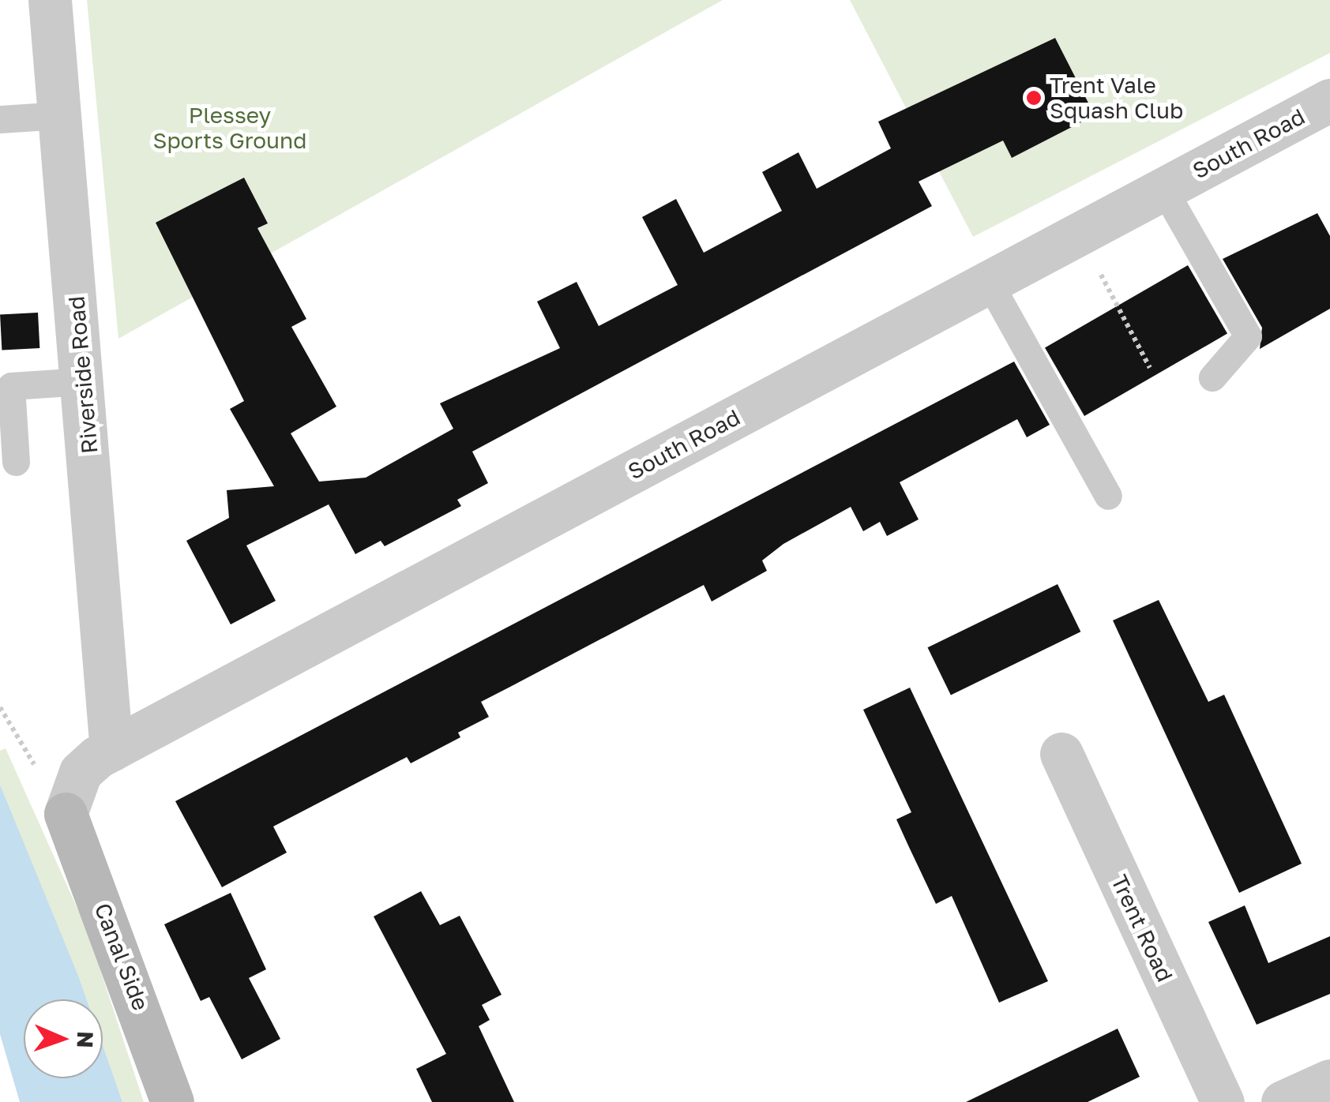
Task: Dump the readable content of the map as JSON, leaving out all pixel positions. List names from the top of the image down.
{
  "streets": {
    "street": [
      "South Road",
      "Riverside Road",
      "Trent Road",
      "Canal Side"
    ]
  },
  "crossings": [
    ["South Road", "Riverside Road"],
    ["South Road", "Canal Side"]
  ],
  "parks": ["Plessey Sports Ground"],
  "places": ["Trent Vale Squash Club"],
  "north": "right"
}
